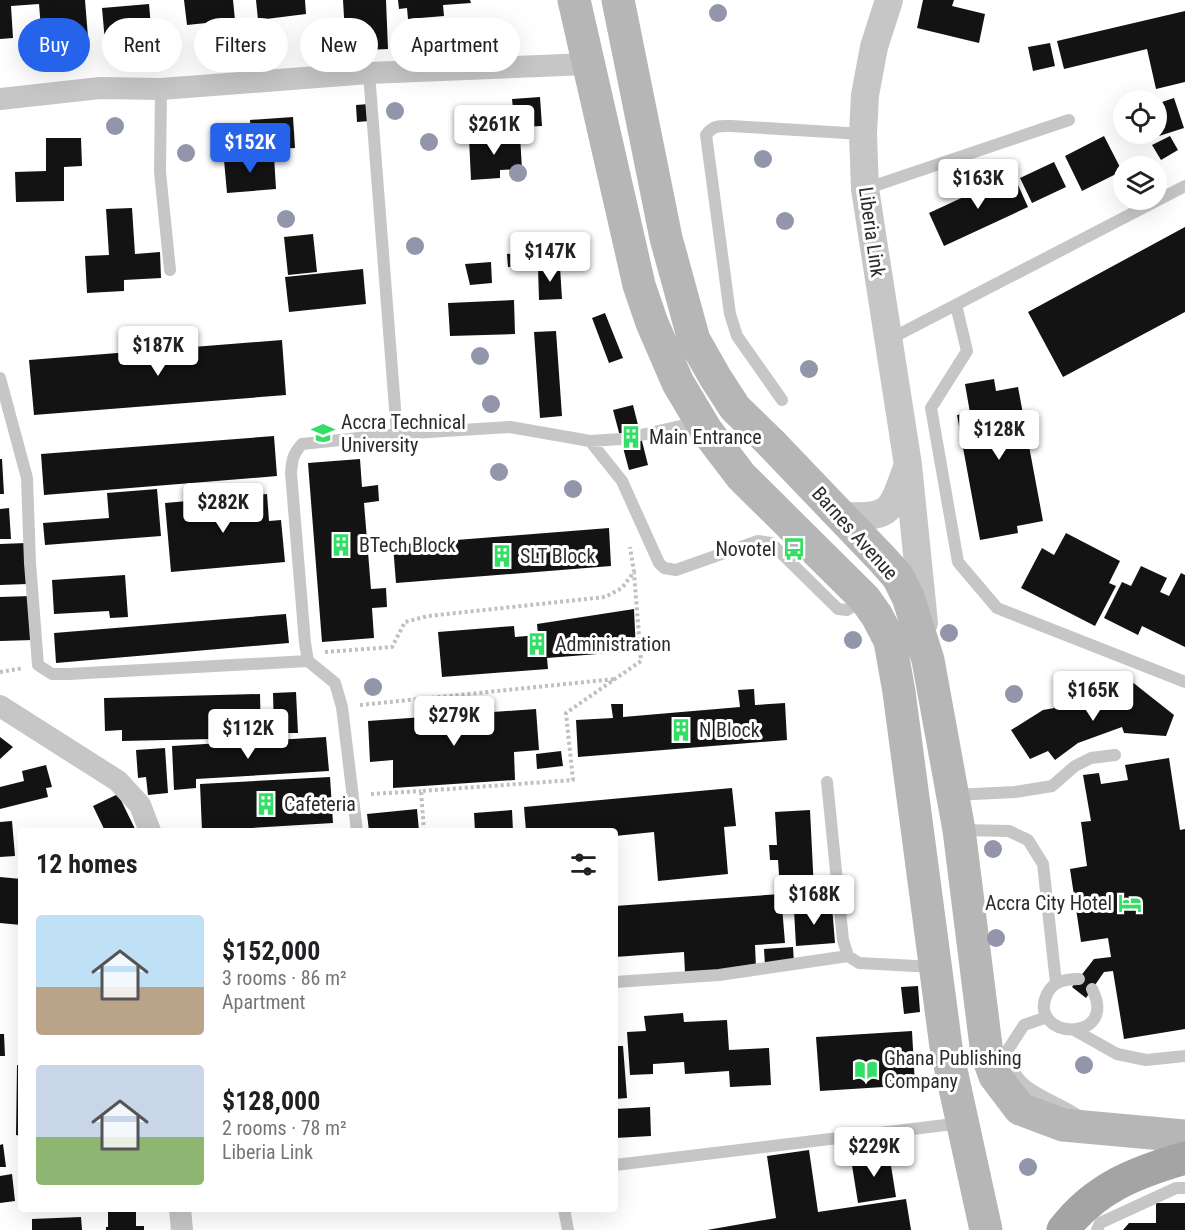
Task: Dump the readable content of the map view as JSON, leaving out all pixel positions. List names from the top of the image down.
{
  "streets": {
    "main road": ["Barnes Avenue"],
    "street": ["Liberia Link"]
  },
  "crossings": [
    ["Liberia Link", "Barnes Avenue"]
  ],
  "places": {
    "school or university": ["Accra Technical University"],
    "building": [
      "Main Entrance",
      "BTech Block",
      "SLT Block",
      "Administration",
      "N Block",
      "Cafeteria"
    ],
    "bus stop": ["Novotel"],
    "hotel": ["Accra City Hotel"],
    "library": ["Ghana Publishing Company"]
  },
  "page": {
    "chip": [
      "Buy",
      "Rent",
      "Filters",
      "New",
      "Apartment"
    ],
    "price": [
      "$261K",
      "$152K",
      "$163K",
      "$147K",
      "$187K",
      "$128K",
      "$282K",
      "$165K",
      "$279K",
      "$112K",
      "$168K",
      "$229K"
    ],
    "heading": "12 homes",
    "list": [
      {
        "name": "$152,000",
        "note": "3 rooms · 86 m² · Apartment"
      },
      {
        "name": "$128,000",
        "note": "2 rooms · 78 m² · Liberia Link"
      }
    ]
  }
}
